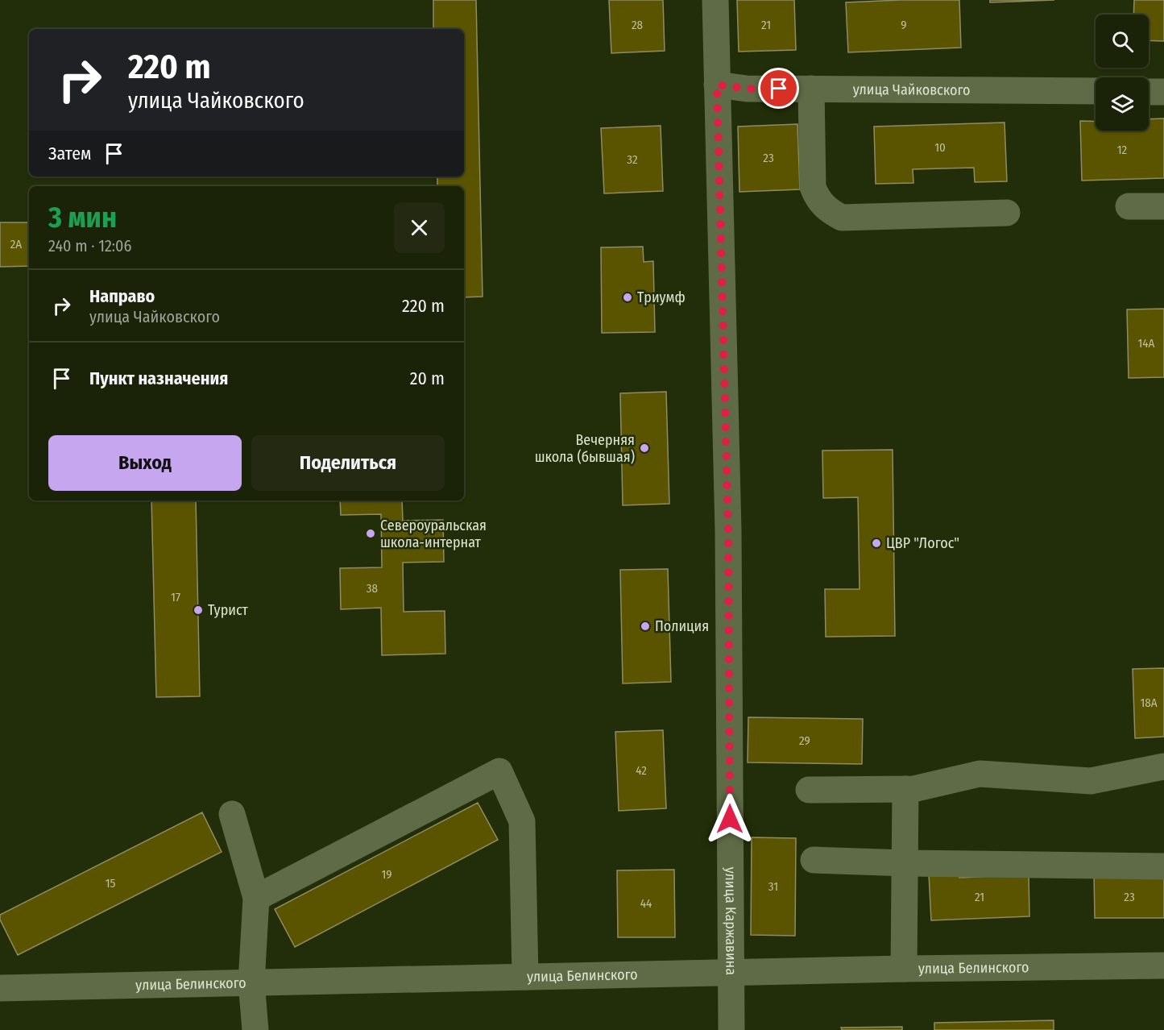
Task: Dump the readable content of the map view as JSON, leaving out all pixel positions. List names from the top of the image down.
{
  "streets": {
    "street": ["улица Чайковского", "улица Каржавина", "улица Белинского"]
  },
  "crossings": [
    ["улица Чайковского", "улица Каржавина"],
    ["улица Каржавина", "улица Белинского"]
  ],
  "places": [
    "Триумф",
    "Вечерняя школа (бывшая)",
    "Североуральская школа-интернат",
    "ЦВР \"Логос\"",
    "Турист",
    "Полиция"
  ],
  "house_numbers": [
    "28",
    "21",
    "9",
    "10",
    "12",
    "23",
    "32",
    "2А",
    "14А",
    "38",
    "17",
    "18А",
    "29",
    "42",
    "19",
    "15",
    "31",
    "21",
    "23",
    "44"
  ],
  "page": {
    "turn": ["220 m", "улица Чайковского"],
    "then": "Затем",
    "heading": ["3 мин", "240 m · 12:06"],
    "list": [
      {
        "name": "Направо",
        "note": "улица Чайковского",
        "value": "220 m"
      },
      {
        "name": "Пункт назначения",
        "value": "20 m"
      }
    ],
    "buttons": ["Выход", "Поделиться"]
  }
}
